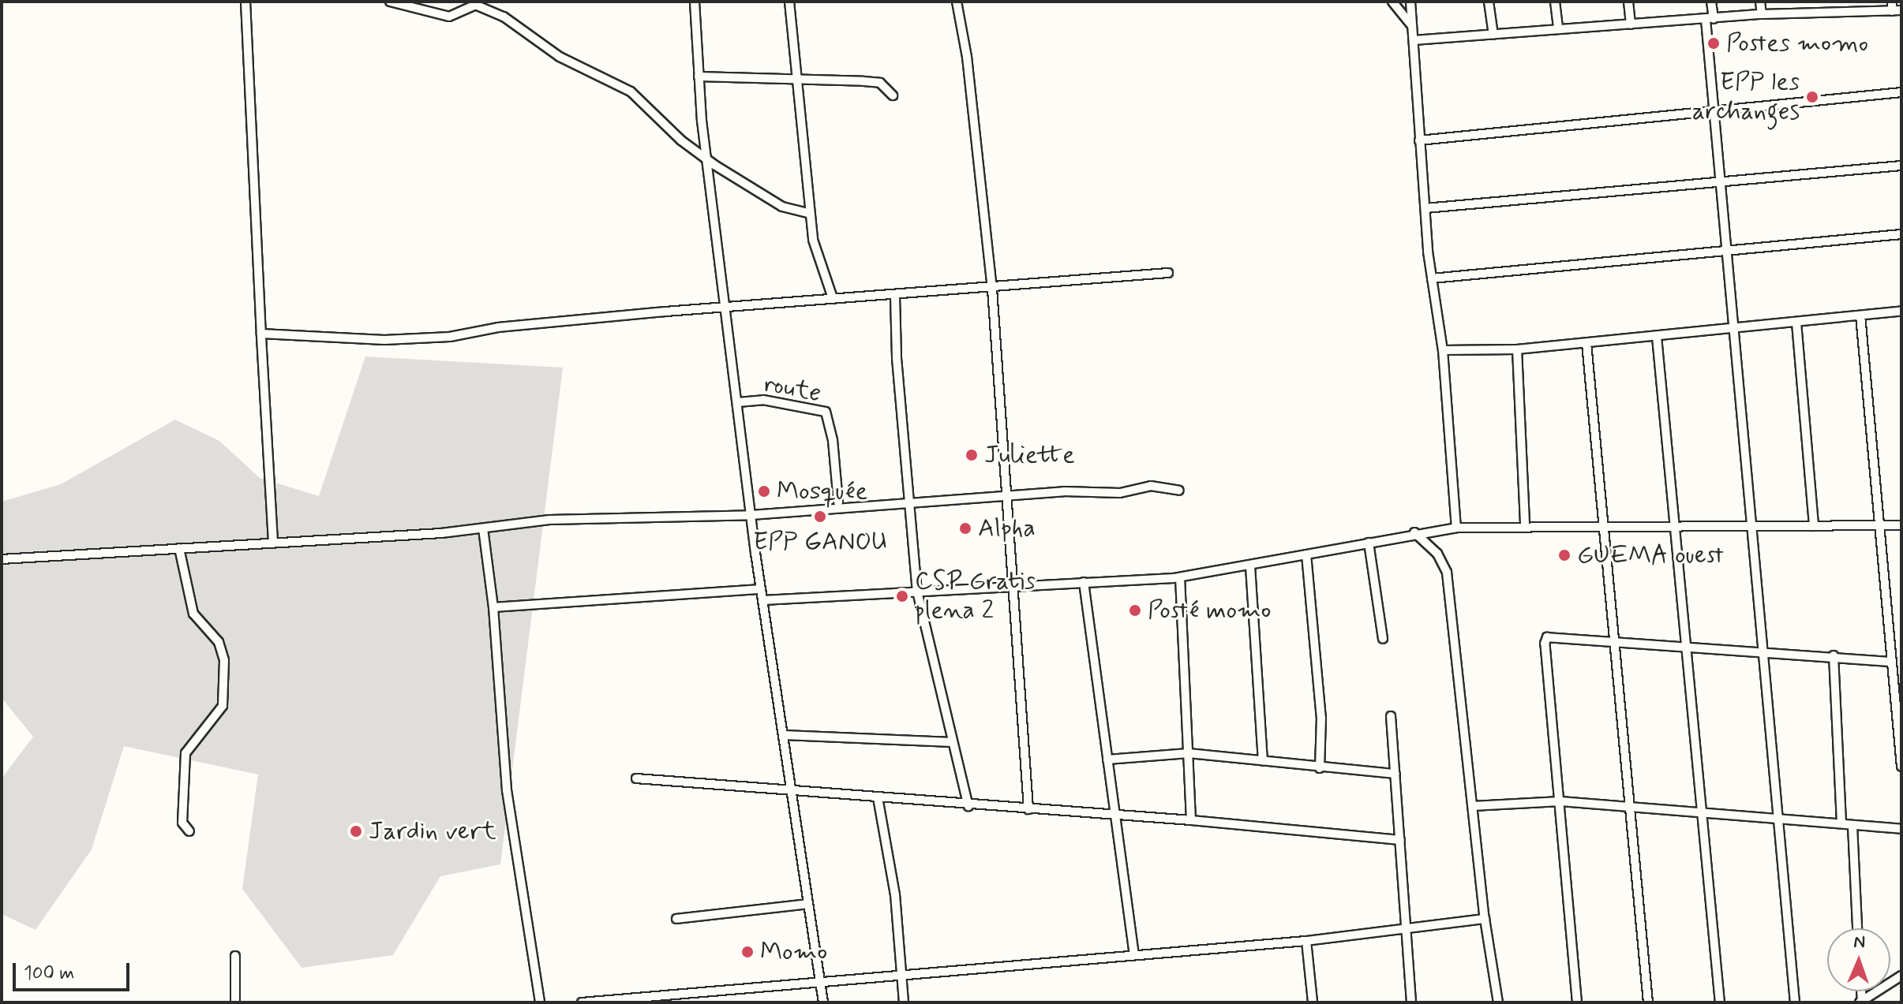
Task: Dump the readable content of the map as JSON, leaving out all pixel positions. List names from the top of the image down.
{
  "streets": {
    "street": ["route"]
  },
  "places": [
    "Postes momo",
    "EPP les archanges",
    "Juliette",
    "Mosquée",
    "EPP GANOU",
    "Alpha",
    "GUEMA ouest",
    "CSP Gratis plena 2",
    "Posté momo",
    "Jardin vert",
    "Momo"
  ],
  "scale_bar": "100 m",
  "north": "top"
}
